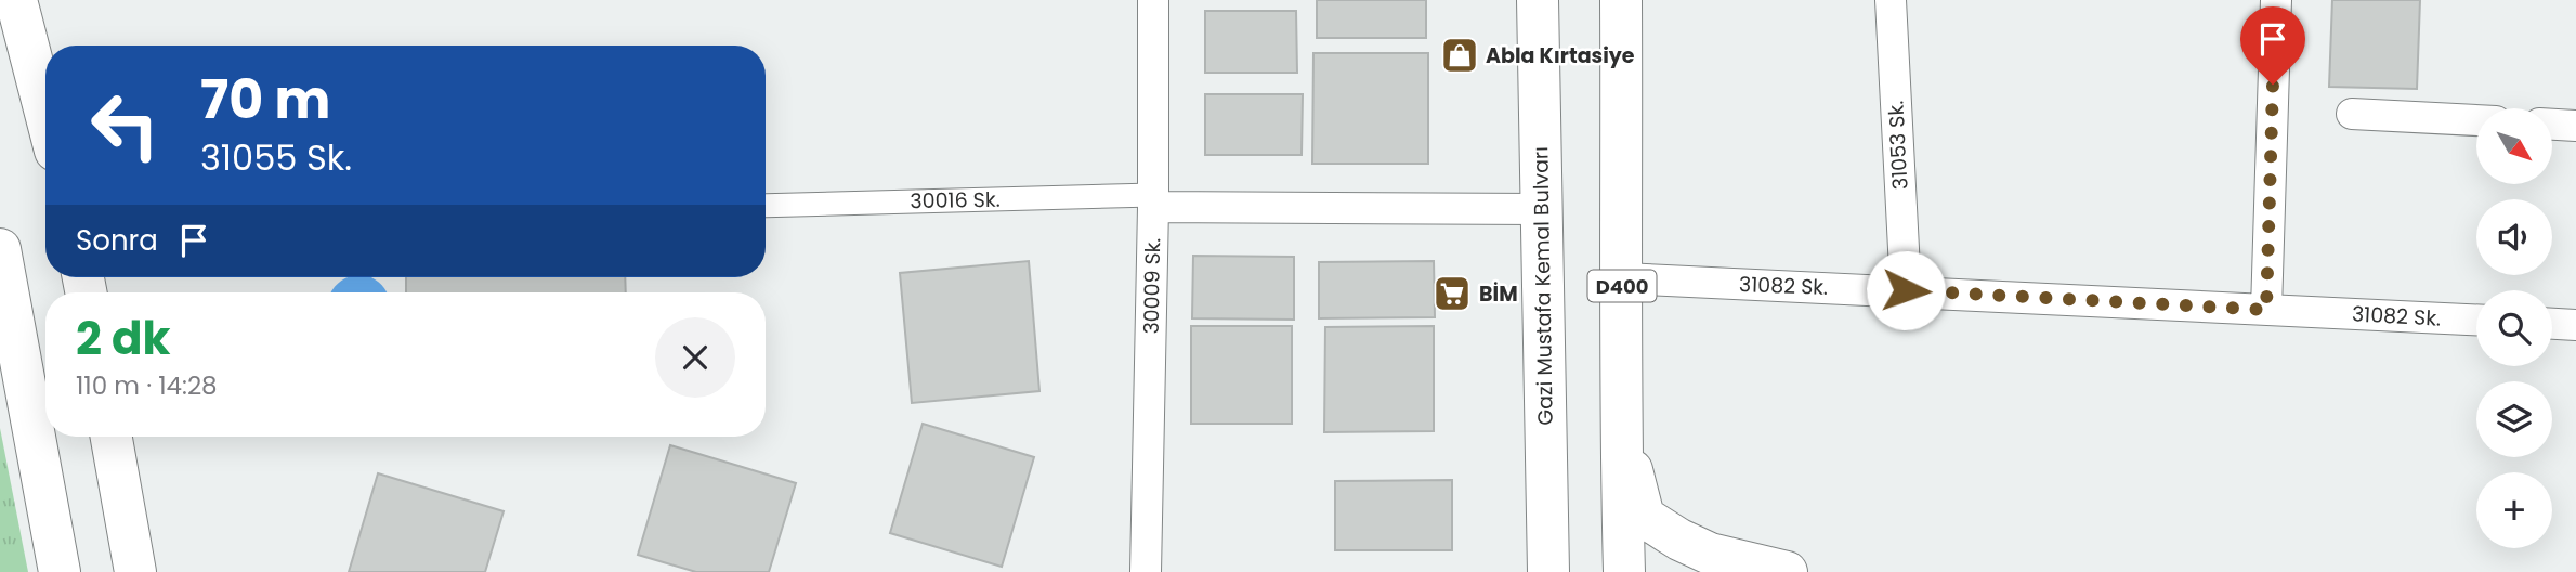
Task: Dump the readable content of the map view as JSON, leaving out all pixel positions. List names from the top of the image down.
{
  "streets": {
    "main road": ["Gazi Mustafa Kemal Bulvarı", "D400"],
    "street": [
      "31053 Sk.",
      "30016 Sk.",
      "30009 Sk.",
      "31082 Sk."
    ]
  },
  "crossings": [
    ["31053 Sk.", "31082 Sk."],
    ["30016 Sk.", "30009 Sk."],
    ["30016 Sk.", "Gazi Mustafa Kemal Bulvarı"],
    ["D400", "31082 Sk."]
  ],
  "places": {
    "shop": ["Abla Kırtasiye"],
    "supermarket": ["BİM"]
  },
  "north": "bottom right",
  "page": {
    "turn": ["70 m", "31055 Sk."],
    "map_buttons": "+",
    "then": "Sonra",
    "heading": ["2 dk", "110 m · 14:28"]
  }
}
